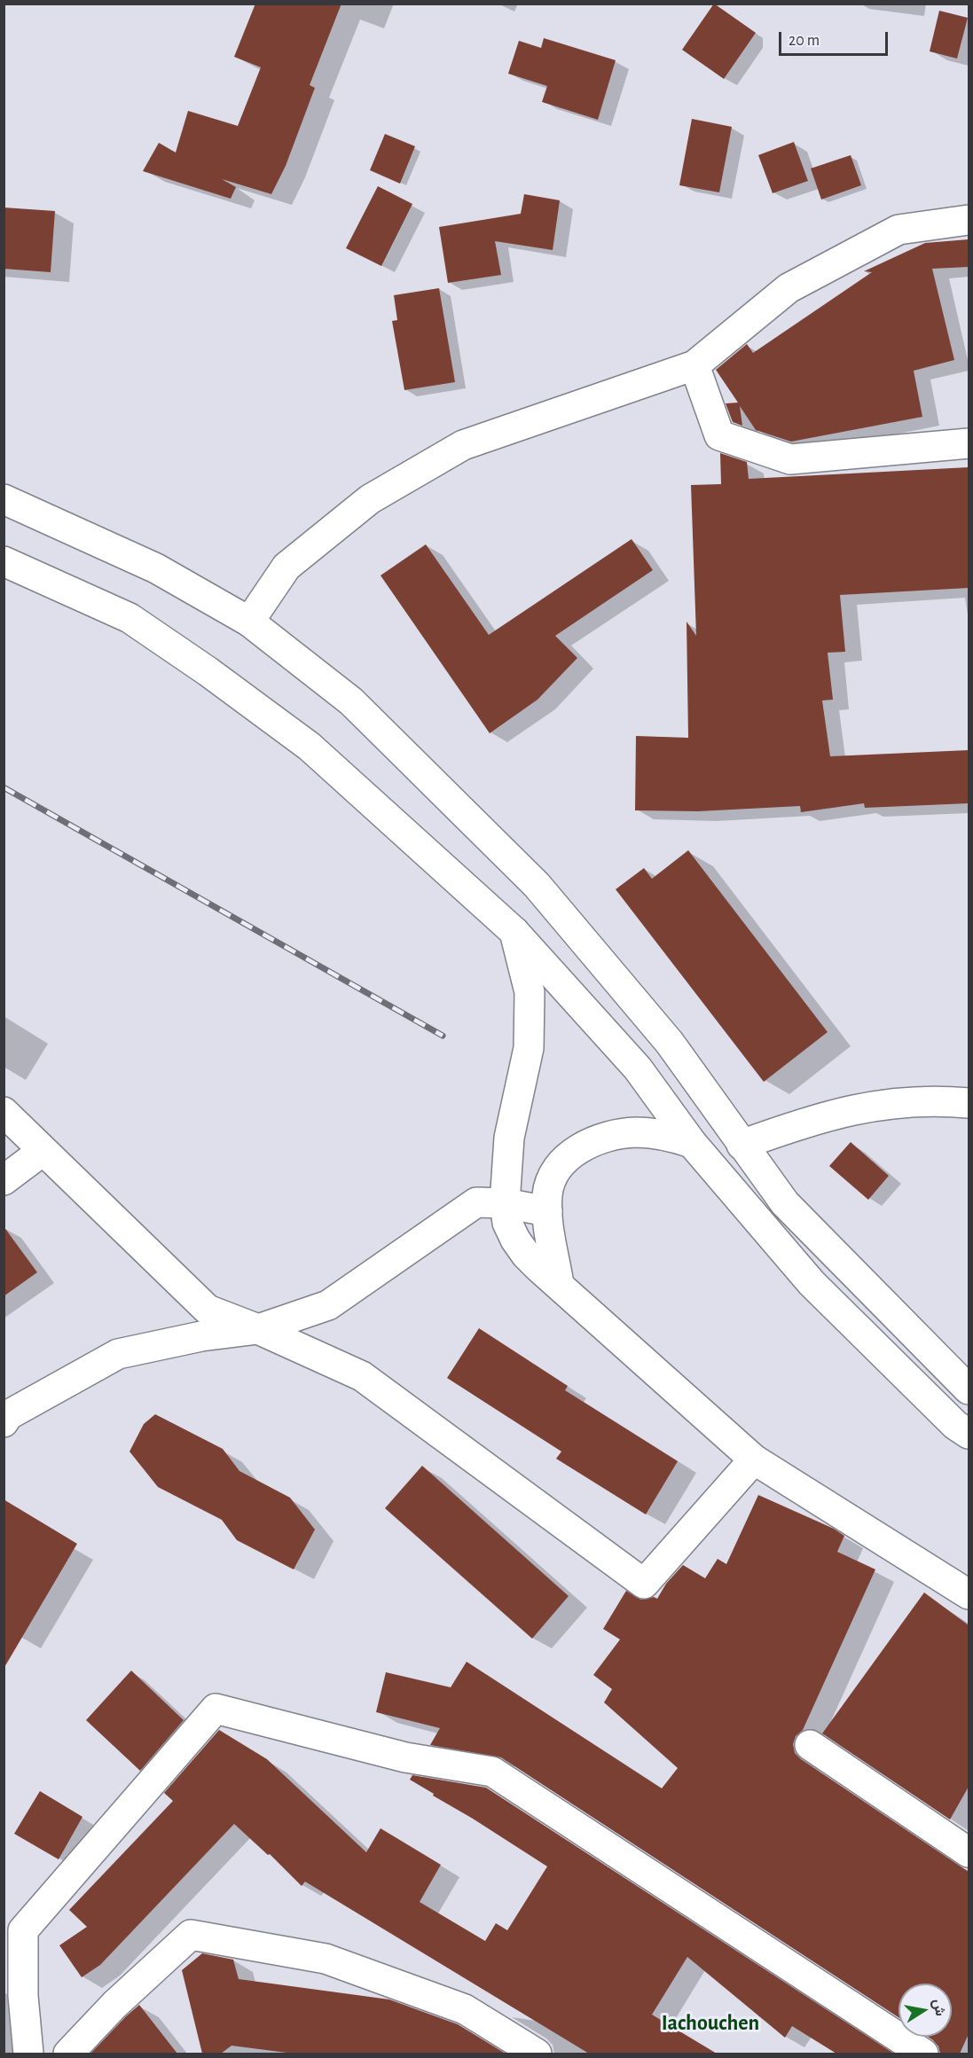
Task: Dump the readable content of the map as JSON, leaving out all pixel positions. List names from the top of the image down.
{
  "districts": ["Iachouchen"],
  "scale_bar": "20 m",
  "north": "right"
}
